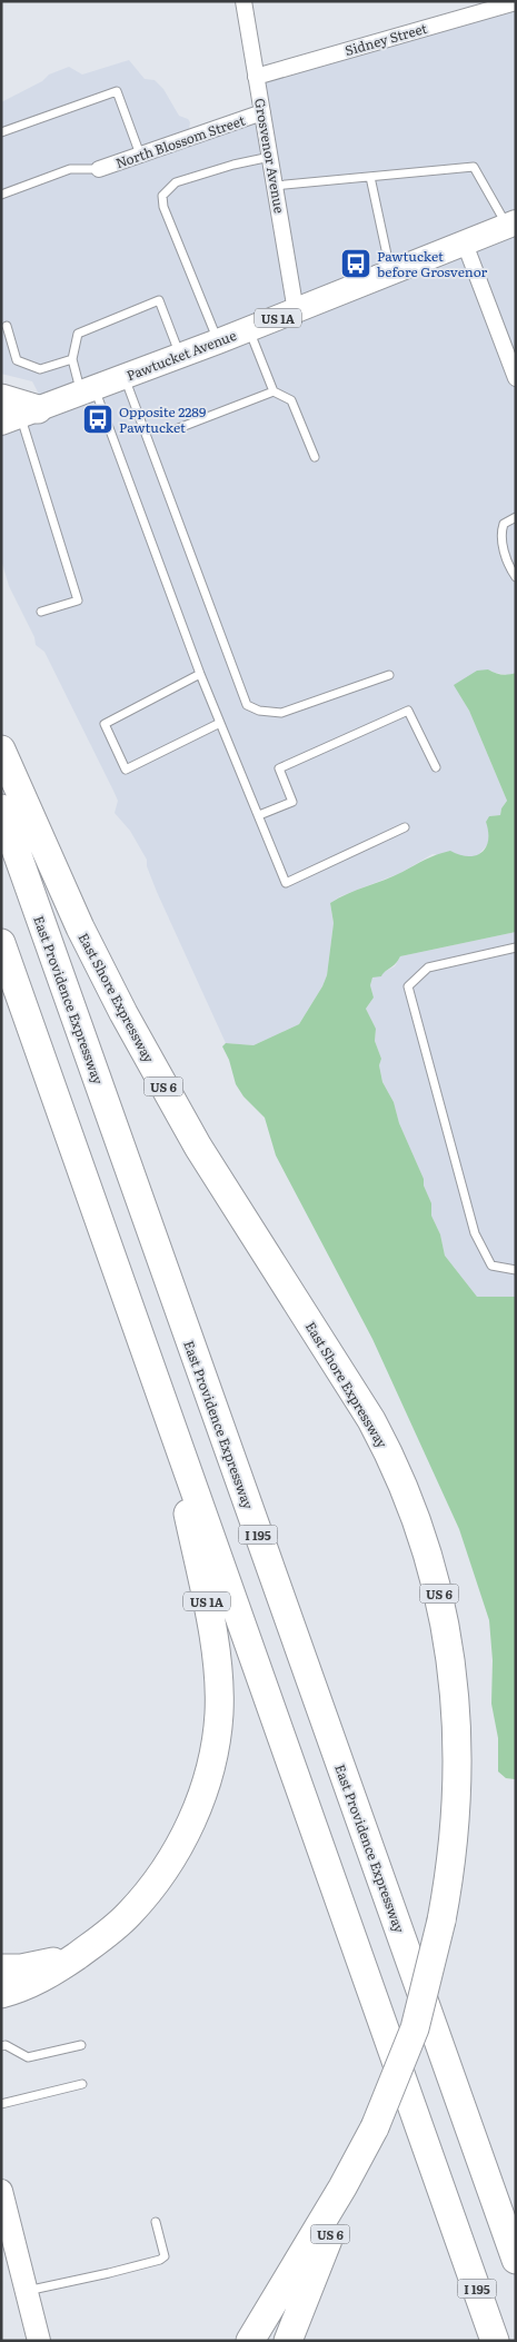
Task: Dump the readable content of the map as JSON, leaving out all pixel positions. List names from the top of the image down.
{
  "streets": {
    "highway": [
      "US 1A",
      "East Shore Expressway",
      "East Providence Expressway",
      "US 6",
      "I 195"
    ],
    "main road": ["Pawtucket Avenue"],
    "street": ["Sidney Street", "North Blossom Street", "Grosvenor Avenue"]
  },
  "crossings": [
    ["Sidney Street", "Grosvenor Avenue"],
    ["North Blossom Street", "Grosvenor Avenue"],
    ["Grosvenor Avenue", "Pawtucket Avenue"],
    ["US 1A", "I 195"],
    ["East Shore Expressway", "US 6"]
  ],
  "places": {
    "bus stop": ["Pawtucket before Grosvenor", "Opposite 2289 Pawtucket"]
  }
}
